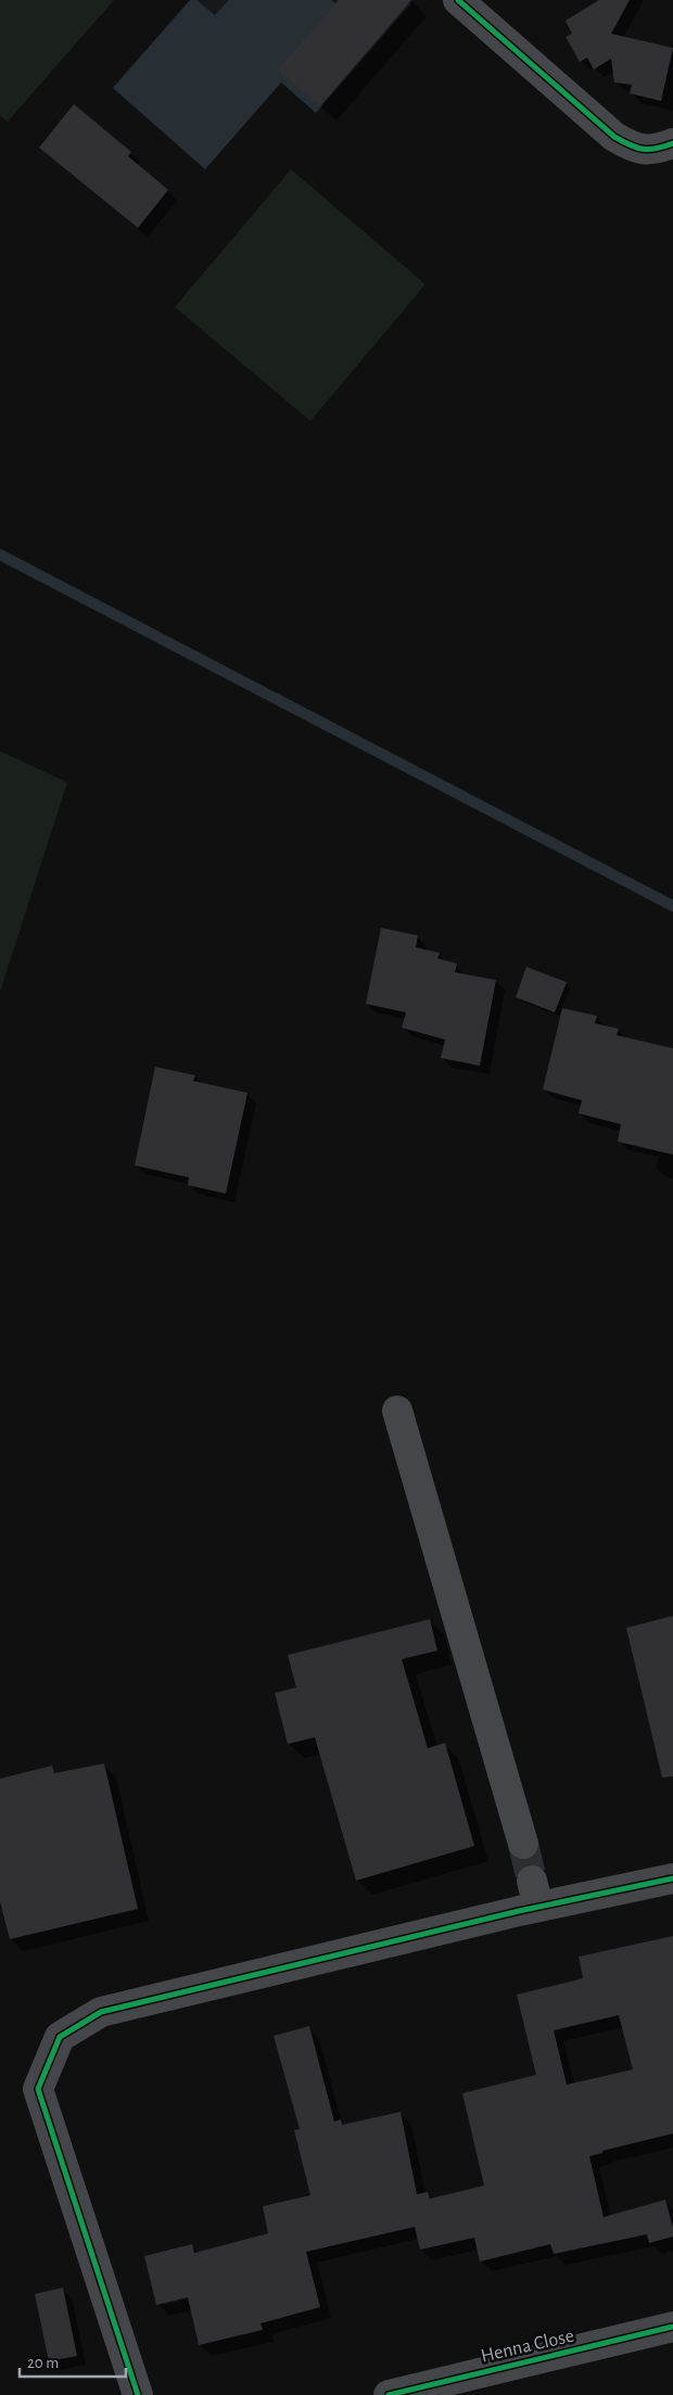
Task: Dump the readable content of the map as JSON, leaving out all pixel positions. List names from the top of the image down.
{
  "streets": {
    "street": ["Henna Close"]
  },
  "scale_bar": "20 m"
}
